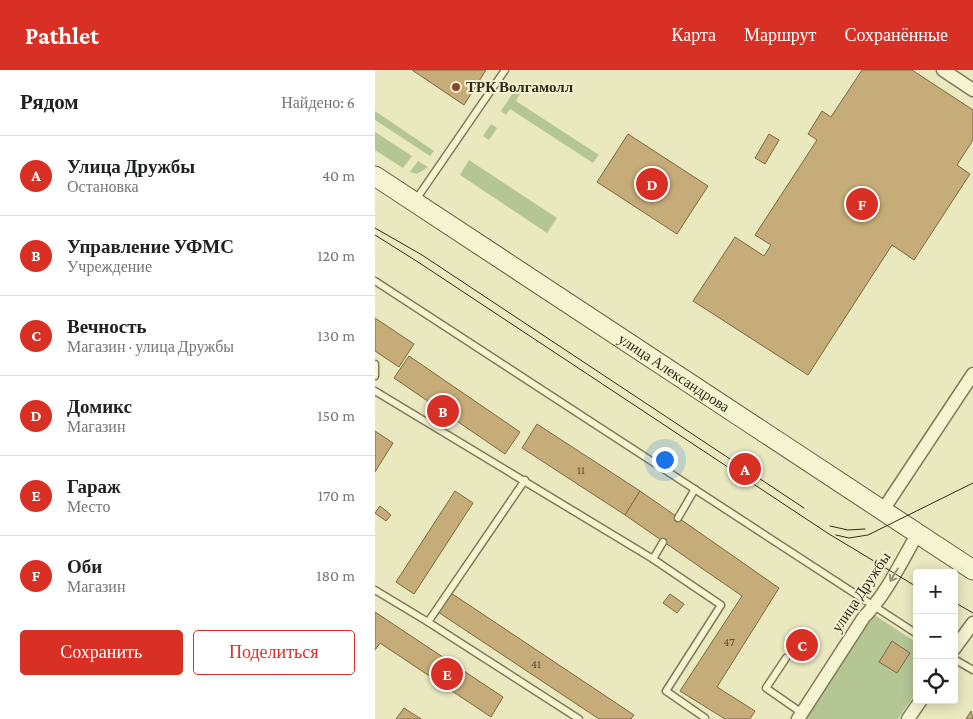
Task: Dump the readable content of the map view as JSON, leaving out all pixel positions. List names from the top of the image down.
{
  "streets": {
    "main road": ["улица Александрова"],
    "street": ["улица Дружбы"]
  },
  "crossings": [
    ["улица Александрова", "улица Дружбы"]
  ],
  "places": ["ТРК Волгамолл"],
  "house_numbers": ["11", "47", "41"],
  "page": {
    "header": "Pathlet",
    "nav": ["Карта", "Маршрут", "Сохранённые"],
    "heading": ["Рядом", "Найдено: 6"],
    "list": [
      {
        "mark": "A",
        "name": "Улица Дружбы",
        "note": "Остановка",
        "value": "40 m"
      },
      {
        "mark": "B",
        "name": "Управление УФМС",
        "note": "Учреждение",
        "value": "120 m"
      },
      {
        "mark": "C",
        "name": "Вечность",
        "note": "Магазин · улица Дружбы",
        "value": "130 m"
      },
      {
        "mark": "D",
        "name": "Домикс",
        "note": "Магазин",
        "value": "150 m"
      },
      {
        "mark": "E",
        "name": "Гараж",
        "note": "Место",
        "value": "170 m"
      },
      {
        "mark": "F",
        "name": "Оби",
        "note": "Магазин",
        "value": "180 m"
      }
    ],
    "pins": [
      "D",
      "F",
      "B",
      "A",
      "C",
      "E"
    ],
    "map_buttons": ["+", "−"],
    "buttons": ["Сохранить", "Поделиться"]
  }
}
